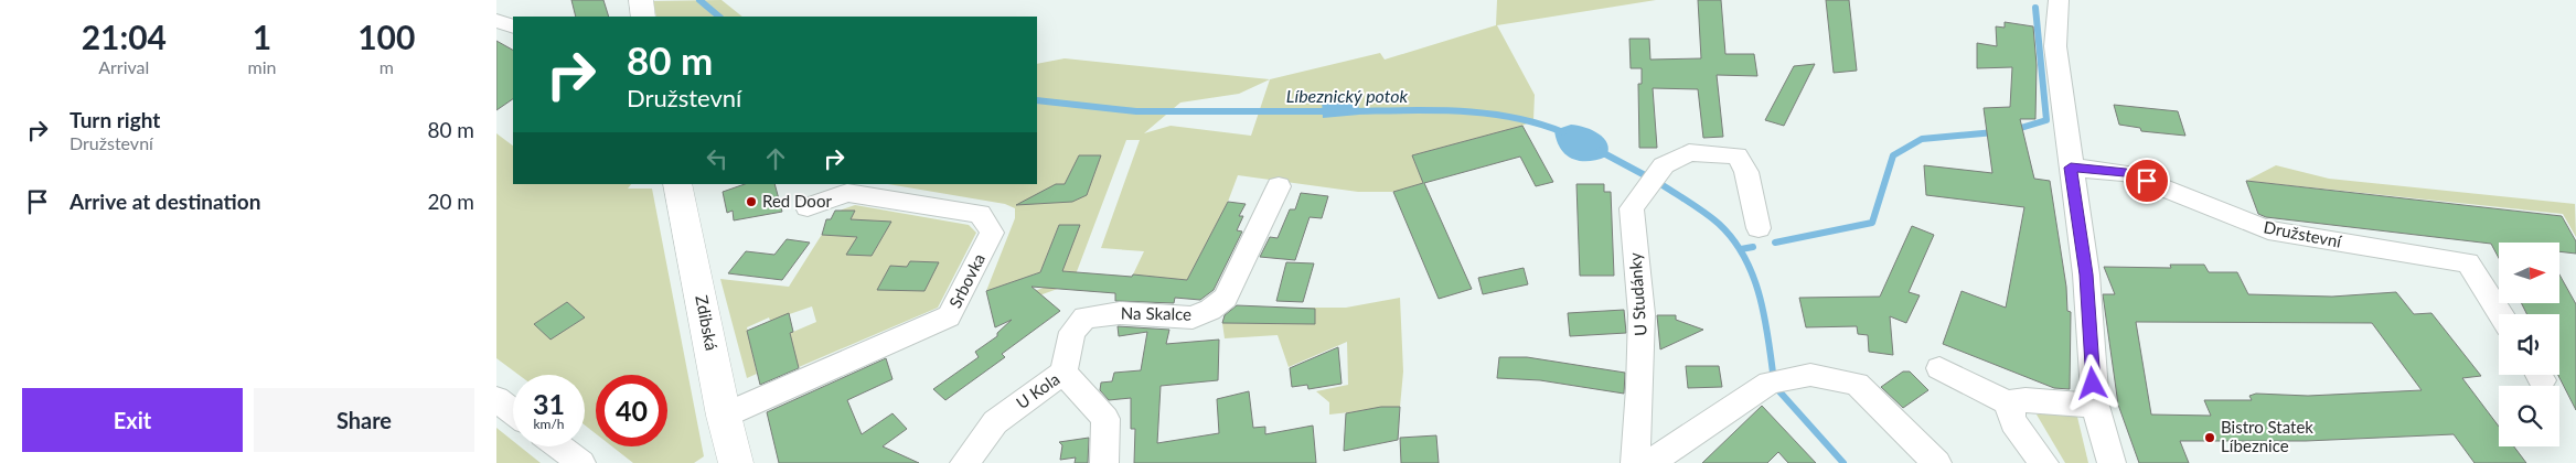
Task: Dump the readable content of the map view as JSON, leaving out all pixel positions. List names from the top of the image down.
{
  "streets": {
    "main road": ["Zdibská"],
    "street": [
      "Družstevní",
      "Srbovka",
      "U Studánky",
      "Na Skalce",
      "U Kola"
    ]
  },
  "crossings": [
    ["Srbovka", "Zdibská"],
    ["Na Skalce", "U Kola"]
  ],
  "water": ["Líbeznický potok"],
  "places": ["Red Door", "Bistro Statek Líbeznice"],
  "north": "right",
  "page": {
    "eta": [
      "21:04",
      "Arrival",
      "1",
      "min",
      "100",
      "m"
    ],
    "turn": ["80 m", "Družstevní"],
    "list": [
      {
        "name": "Turn right",
        "note": "Družstevní",
        "value": "80 m"
      },
      {
        "name": "Arrive at destination",
        "value": "20 m"
      }
    ],
    "speed": "31 km/h",
    "limit": "40",
    "buttons": ["Exit", "Share"]
  }
}
